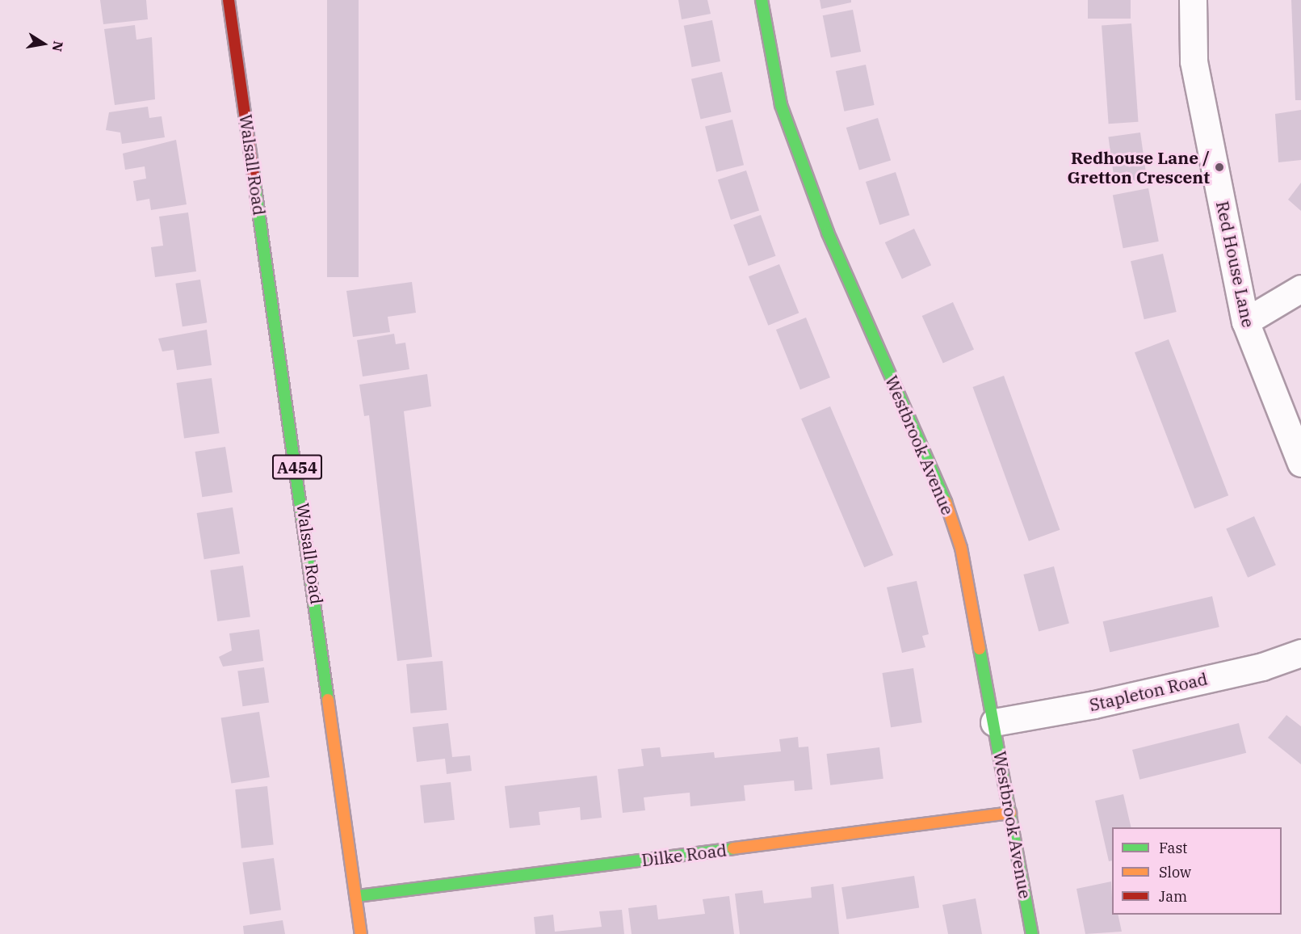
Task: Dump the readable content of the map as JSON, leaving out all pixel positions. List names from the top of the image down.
{
  "streets": {
    "street": [
      "Walsall Road",
      "Red House Lane",
      "Westbrook Avenue",
      "A454",
      "Stapleton Road",
      "Dilke Road"
    ]
  },
  "crossings": [
    ["Walsall Road", "Dilke Road"],
    ["Westbrook Avenue", "Stapleton Road"],
    ["Westbrook Avenue", "Dilke Road"]
  ],
  "places": ["Redhouse Lane / Gretton Crescent"],
  "legend": ["Fast", "Slow", "Jam"],
  "north": "right"
}
